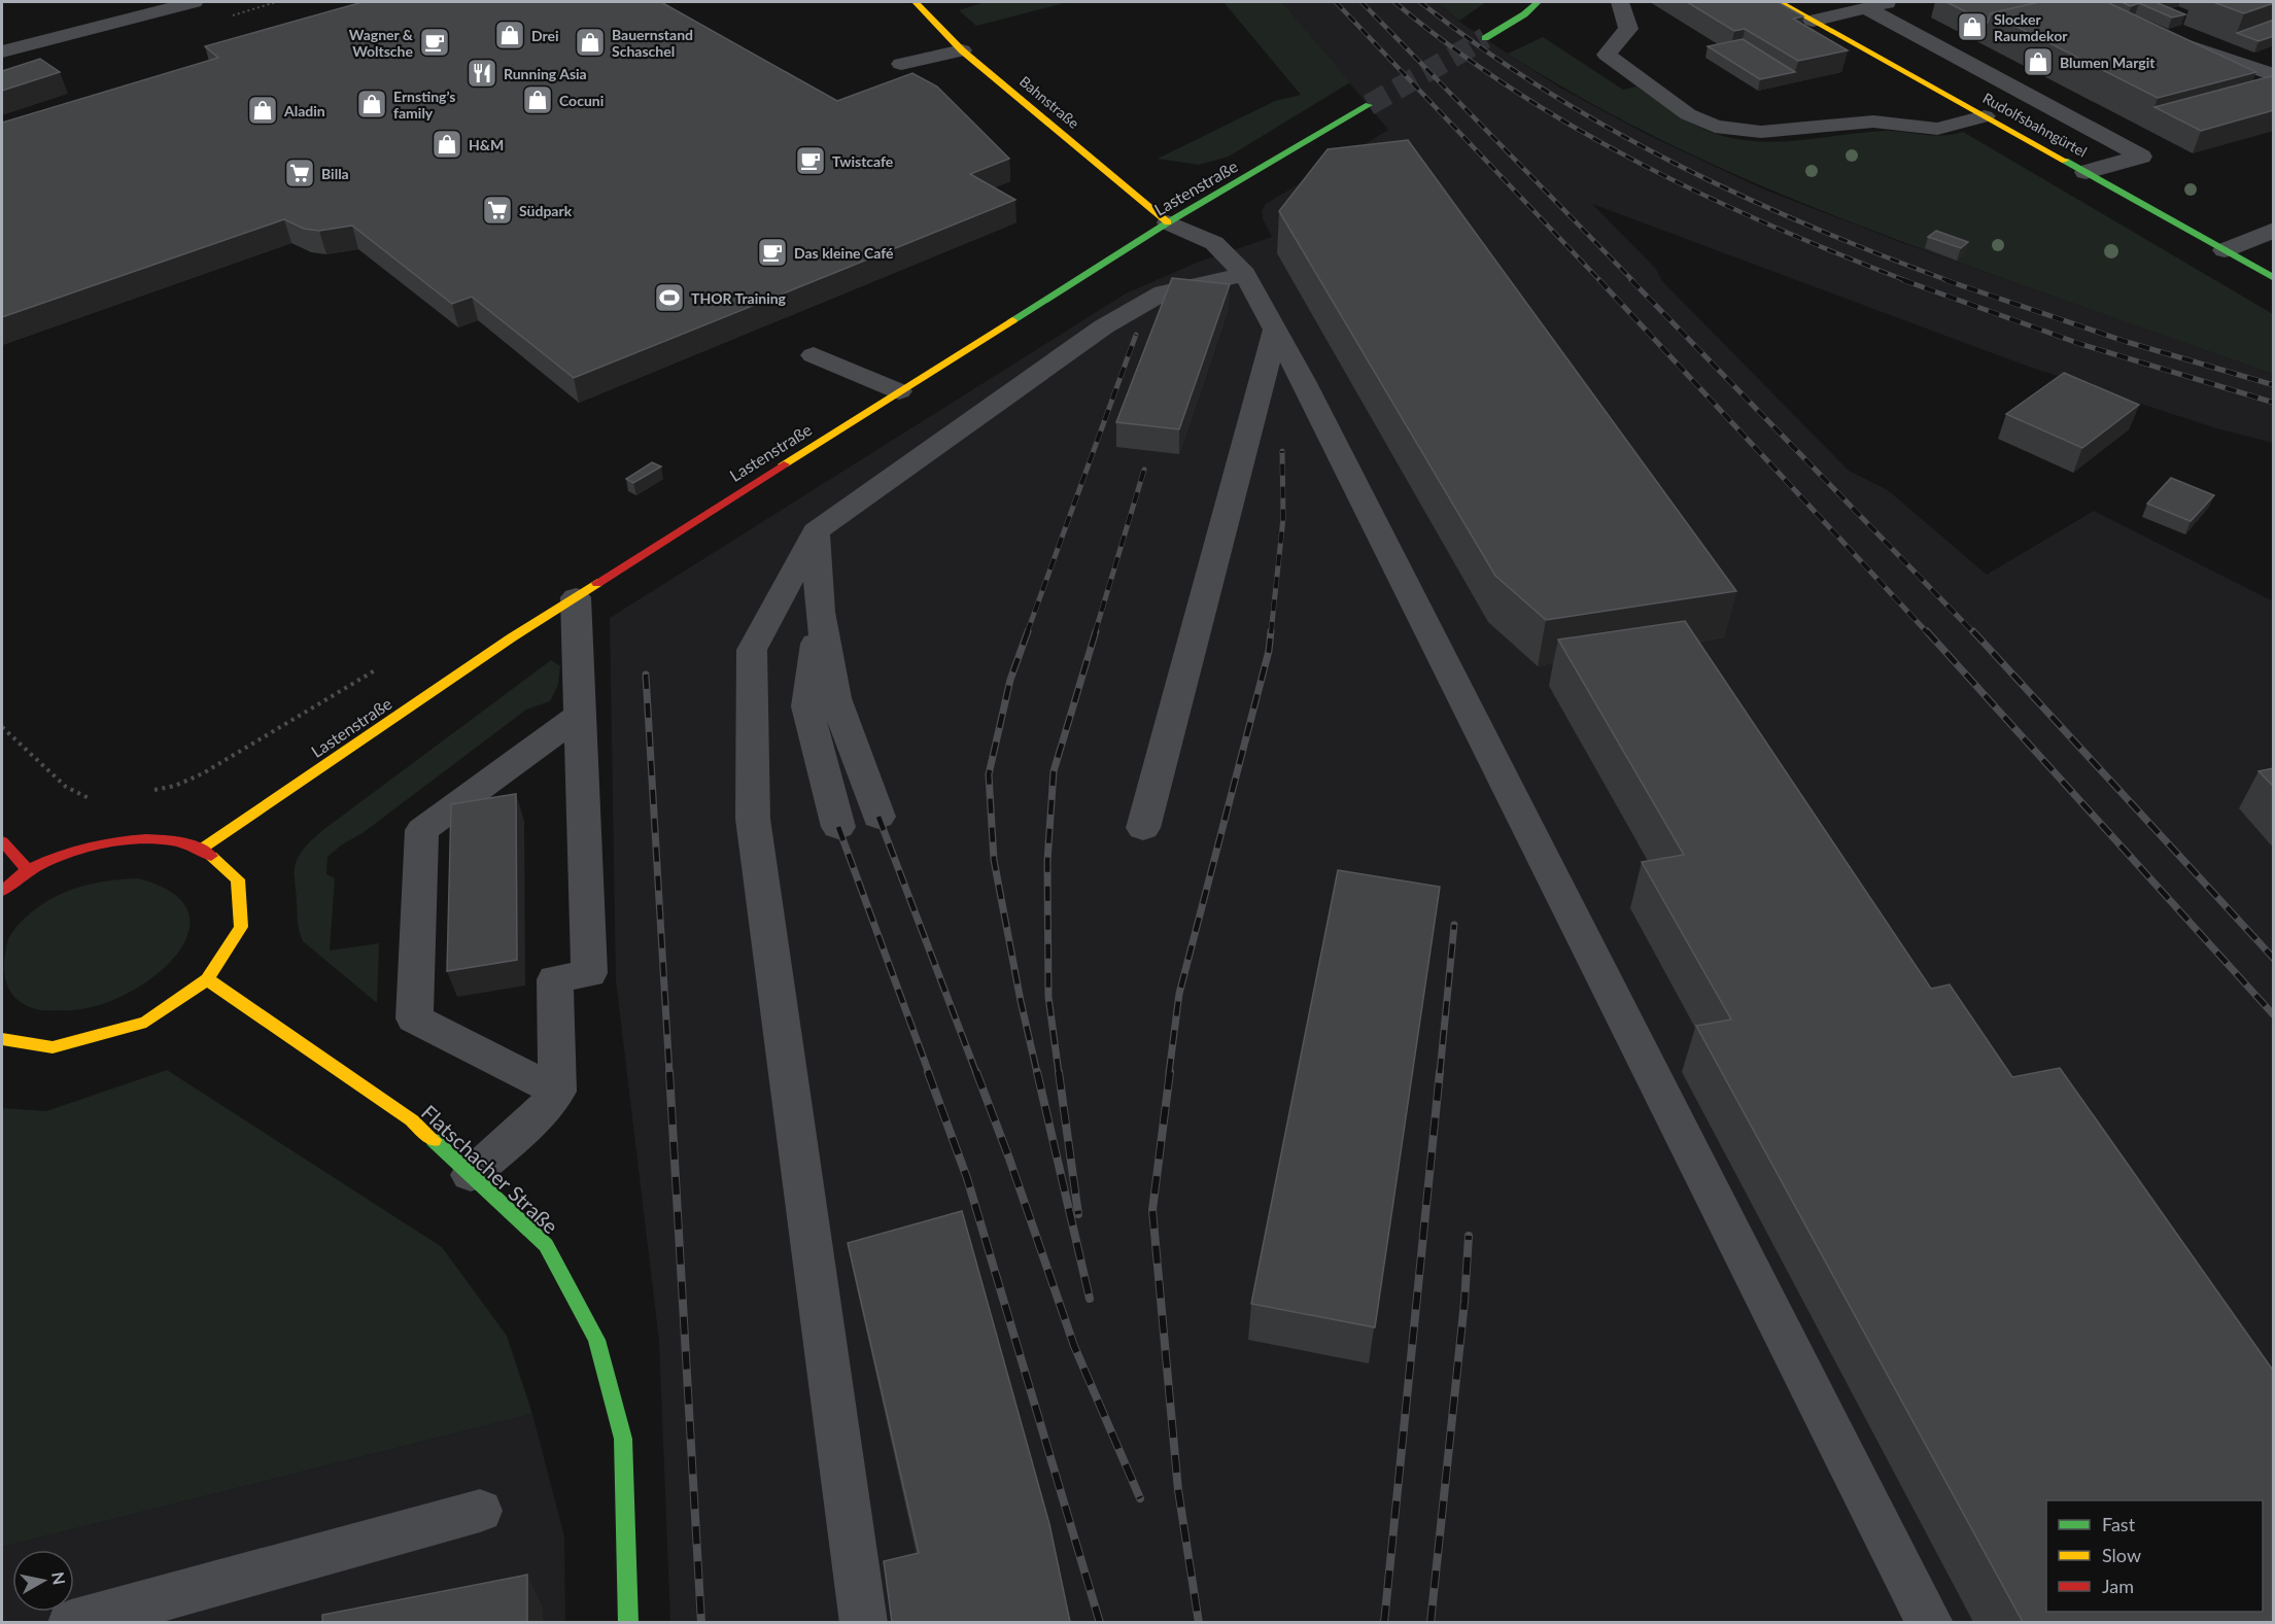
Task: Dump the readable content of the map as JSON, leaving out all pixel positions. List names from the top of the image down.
{
  "streets": {
    "street": [
      "Bahnstraße",
      "Rudolfsbahngürtel",
      "Lastenstraße",
      "Flatschacher Straße"
    ]
  },
  "crossings": [
    ["Bahnstraße", "Lastenstraße"]
  ],
  "places": {
    "shop": [
      "Slocker Raumdekor",
      "Drei",
      "Bauernstand Schaschel",
      "Blumen Margit",
      "Cocuni",
      "Ernsting’s family",
      "Aladin",
      "H&M"
    ],
    "cafe": ["Wagner & Woltsche", "Twistcafe", "Das kleine Café"],
    "restaurant": ["Running Asia"],
    "supermarket": ["Billa", "Südpark"],
    "sports": ["THOR Training"]
  },
  "legend": ["Fast", "Slow", "Jam"],
  "north": "right"
}
